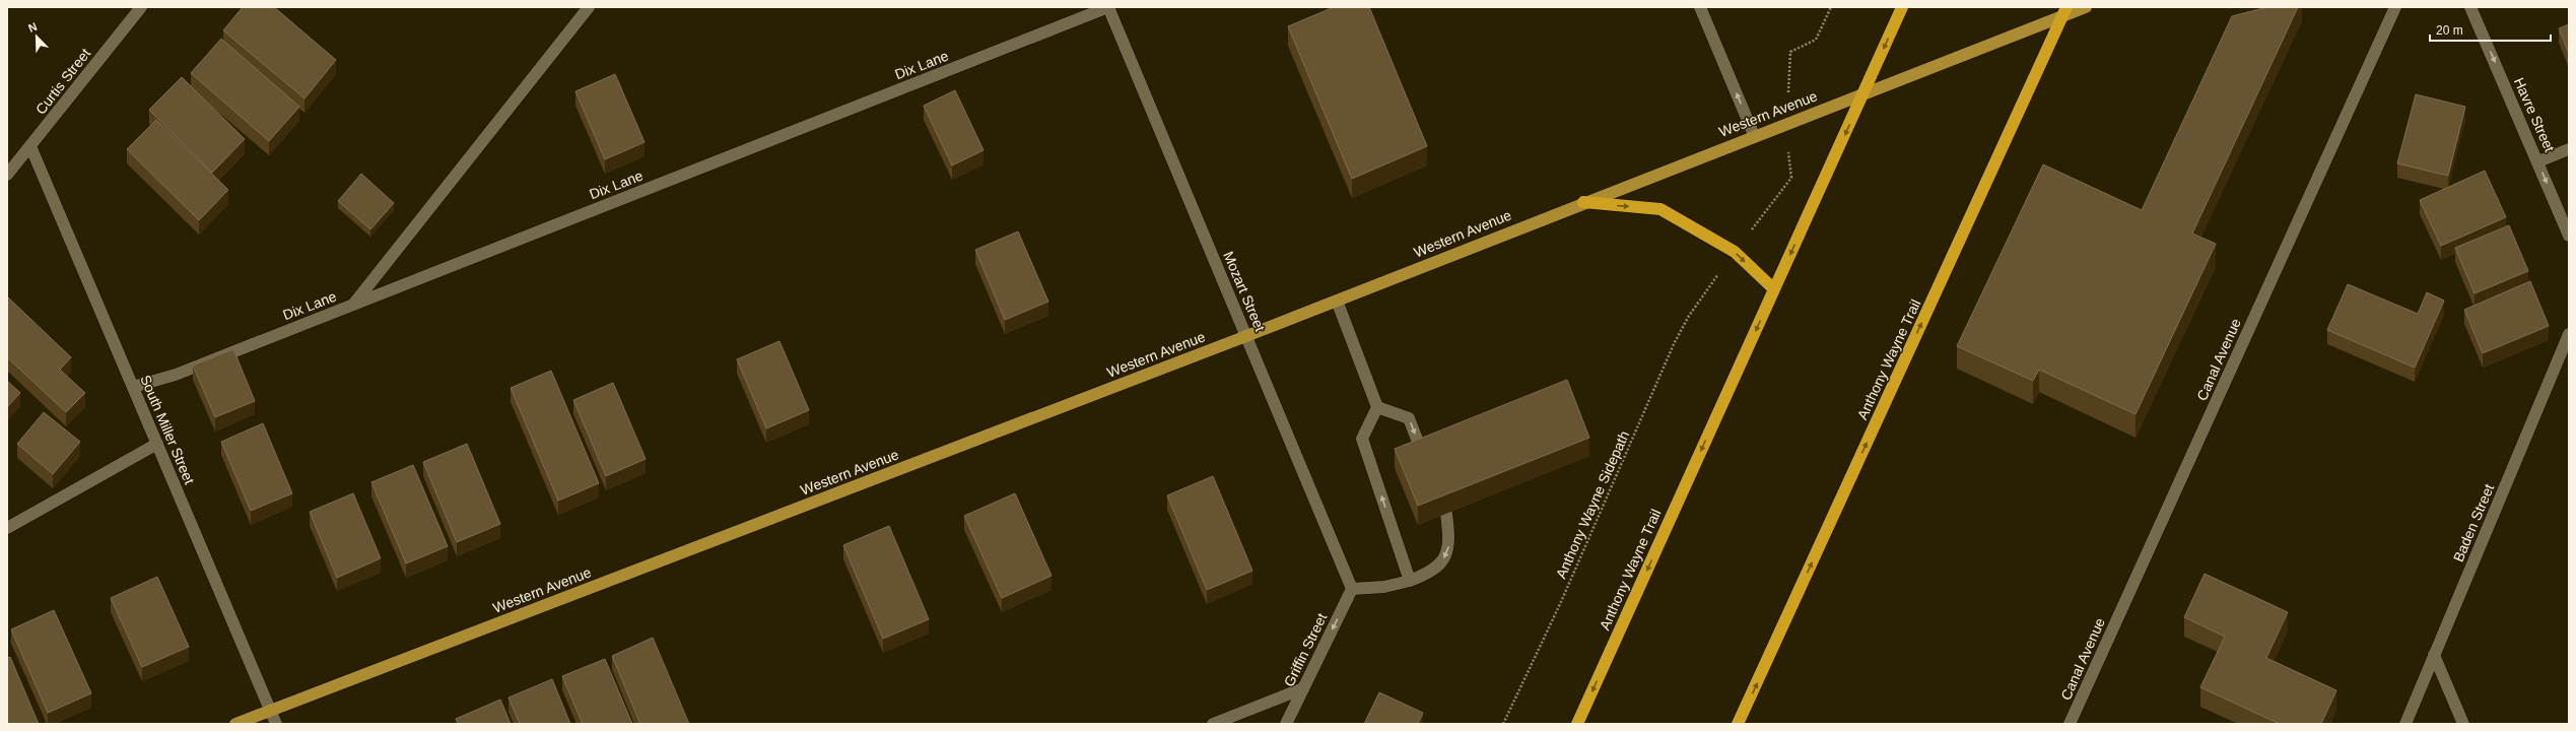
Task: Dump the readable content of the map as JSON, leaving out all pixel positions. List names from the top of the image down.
{
  "streets": {
    "highway": ["Anthony Wayne Trail"],
    "main road": ["Western Avenue"],
    "street": [
      "Dix Lane",
      "Curtis Street",
      "Havre Street",
      "Mozart Street",
      "Canal Avenue",
      "South Miller Street",
      "Baden Street",
      "Griffin Street"
    ],
    "path": ["Anthony Wayne Sidepath"]
  },
  "crossings": [
    ["Dix Lane", "Mozart Street"],
    ["Dix Lane", "South Miller Street"],
    ["Curtis Street", "South Miller Street"],
    ["Western Avenue", "Mozart Street"],
    ["Western Avenue", "Anthony Wayne Trail"],
    ["Western Avenue", "South Miller Street"],
    ["Western Avenue", "Anthony Wayne Sidepath"],
    ["Mozart Street", "Griffin Street"]
  ],
  "one_way": ["Havre Street", "Griffin Street"],
  "scale_bar": "20 m",
  "north": "top left"
}
